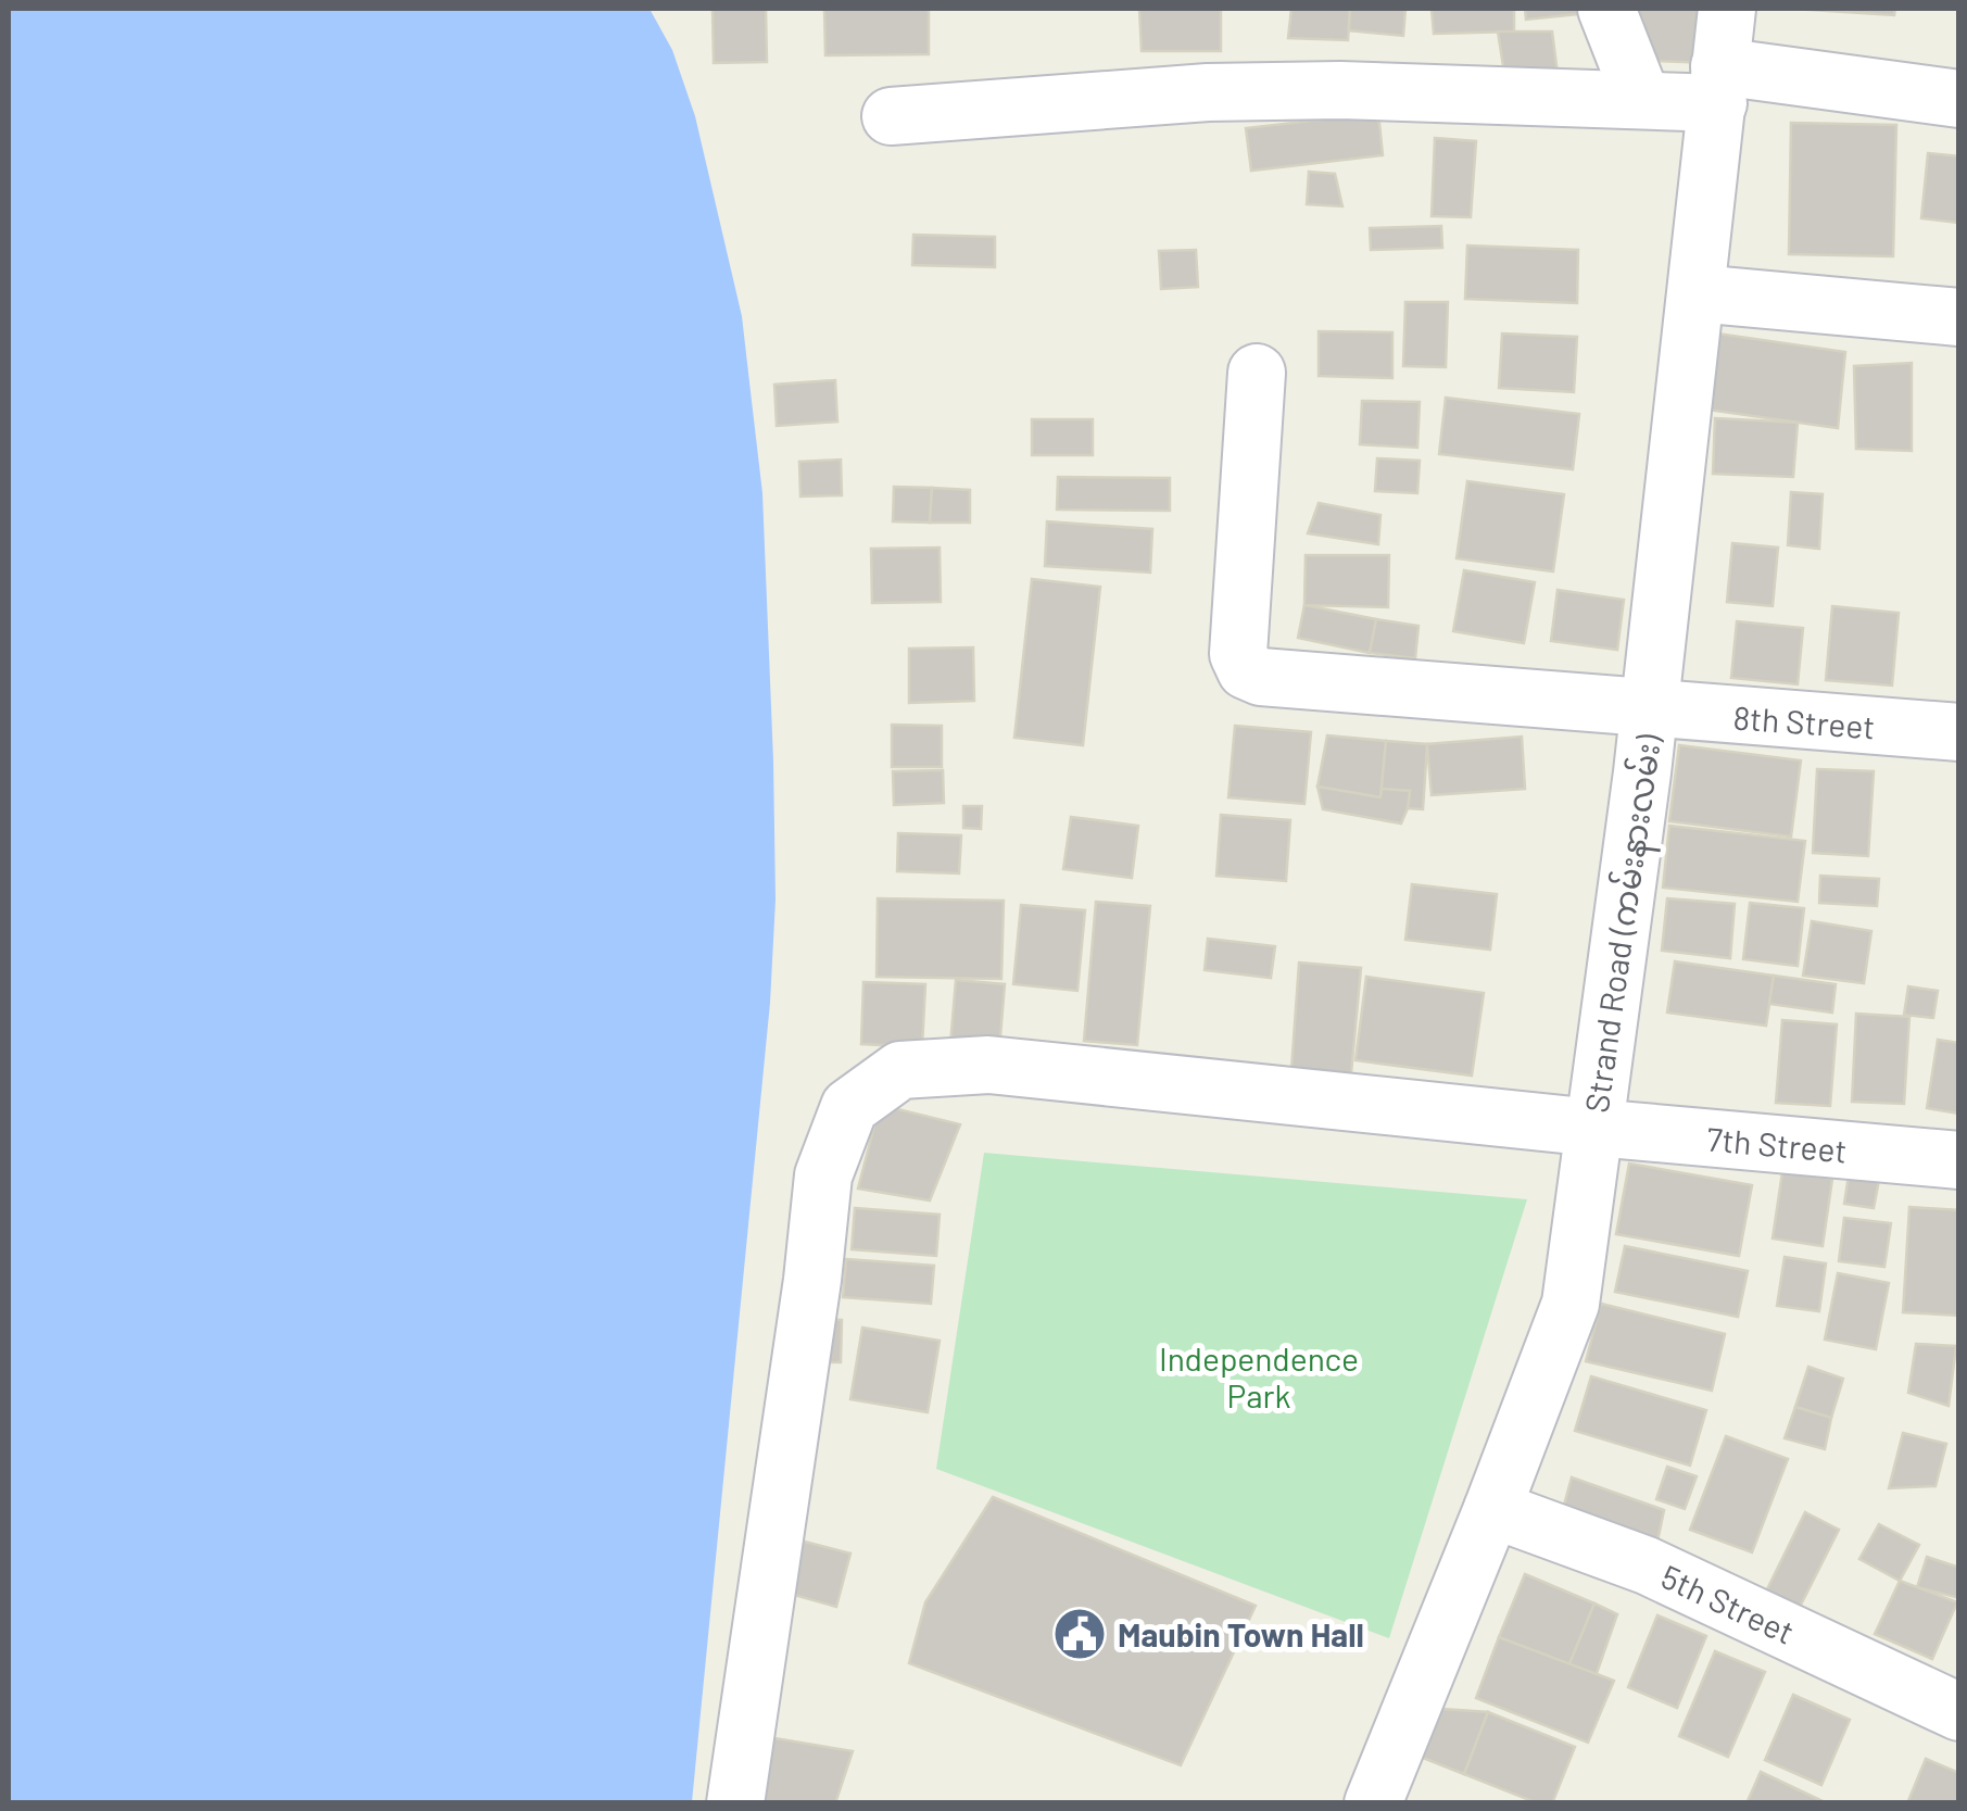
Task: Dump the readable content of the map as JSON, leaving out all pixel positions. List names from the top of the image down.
{
  "streets": {
    "street": [
      "8th Street",
      "Strand Road (ကမ်းနားလမ်း)",
      "7th Street",
      "5th Street"
    ]
  },
  "crossings": [
    ["8th Street", "Strand Road (ကမ်းနားလမ်း)"],
    ["Strand Road (ကမ်းနားလမ်း)", "7th Street"],
    ["Strand Road (ကမ်းနားလမ်း)", "5th Street"]
  ],
  "parks": ["Independence Park"],
  "places": {
    "public building": ["Maubin Town Hall"]
  }
}
